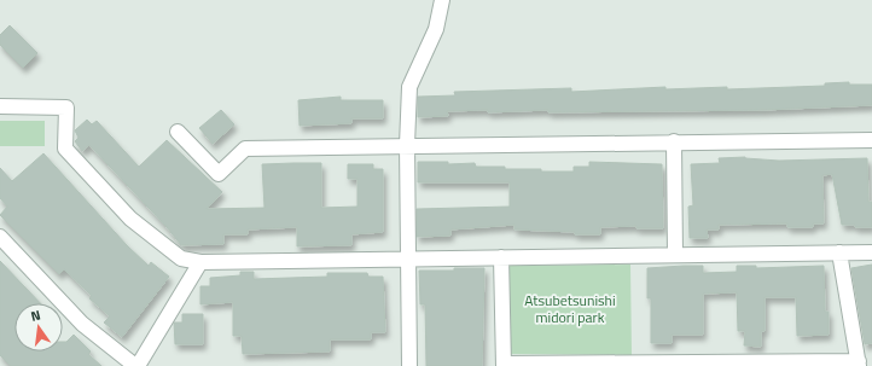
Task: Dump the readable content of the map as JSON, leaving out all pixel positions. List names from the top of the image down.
{
  "parks": ["Atsubetsunishi midori park"],
  "north": "top"
}
